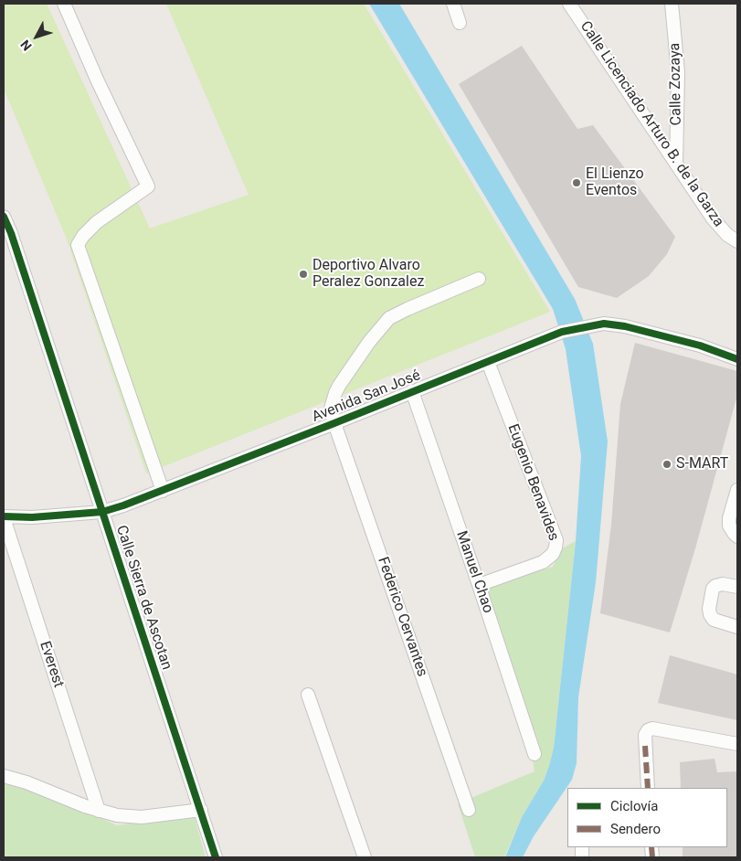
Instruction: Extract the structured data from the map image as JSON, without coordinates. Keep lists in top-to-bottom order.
{
  "streets": {
    "street": [
      "Calle Zozaya",
      "Calle Licenciado Arturo B. de la Garza",
      "Avenida San José",
      "Eugenio Benavides",
      "Manuel Chao",
      "Calle Sierra de Ascotan",
      "Federico Cervantes",
      "Everest"
    ]
  },
  "crossings": [
    ["Calle Zozaya", "Calle Licenciado Arturo B. de la Garza"],
    ["Avenida San José", "Eugenio Benavides"],
    ["Avenida San José", "Manuel Chao"],
    ["Avenida San José", "Calle Sierra de Ascotan"],
    ["Avenida San José", "Federico Cervantes"],
    ["Avenida San José", "Everest"],
    ["Eugenio Benavides", "Manuel Chao"]
  ],
  "places": ["El Lienzo Eventos", "Deportivo Alvaro Peralez Gonzalez", "S-MART"],
  "legend": ["Ciclovía", "Sendero"],
  "north": "bottom left"
}
